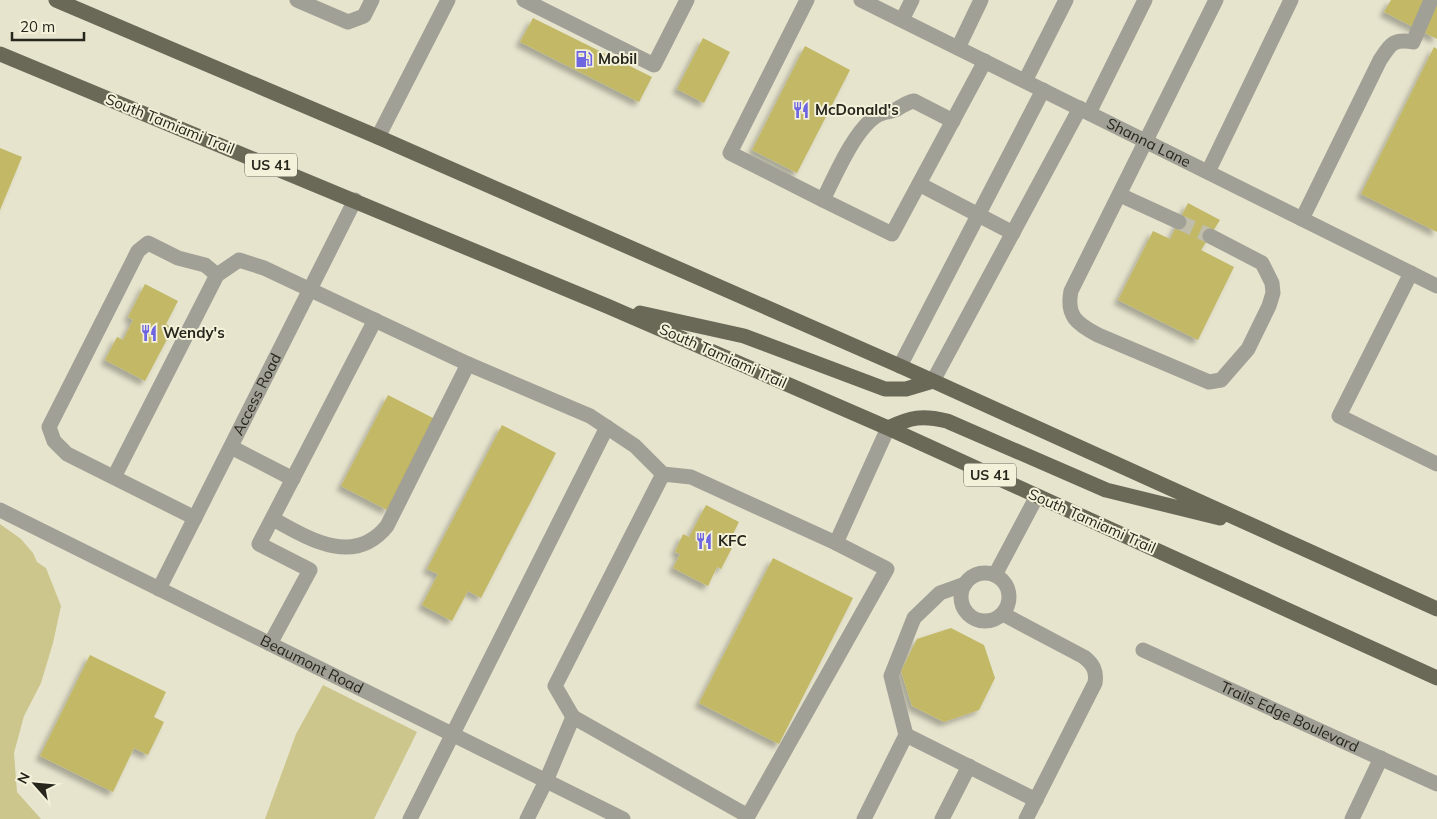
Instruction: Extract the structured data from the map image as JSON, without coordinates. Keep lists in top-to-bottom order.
{
  "streets": {
    "main road": ["South Tamiami Trail", "US 41"],
    "street": [
      "Shanna Lane",
      "Access Road",
      "Beaumont Road",
      "Trails Edge Boulevard"
    ]
  },
  "crossings": [
    ["South Tamiami Trail", "Access Road"],
    ["Access Road", "Beaumont Road"]
  ],
  "places": {
    "fuel station": ["Mobil"],
    "restaurant": ["McDonald's", "Wendy's", "KFC"]
  },
  "scale_bar": "20 m",
  "north": "top left"
}
